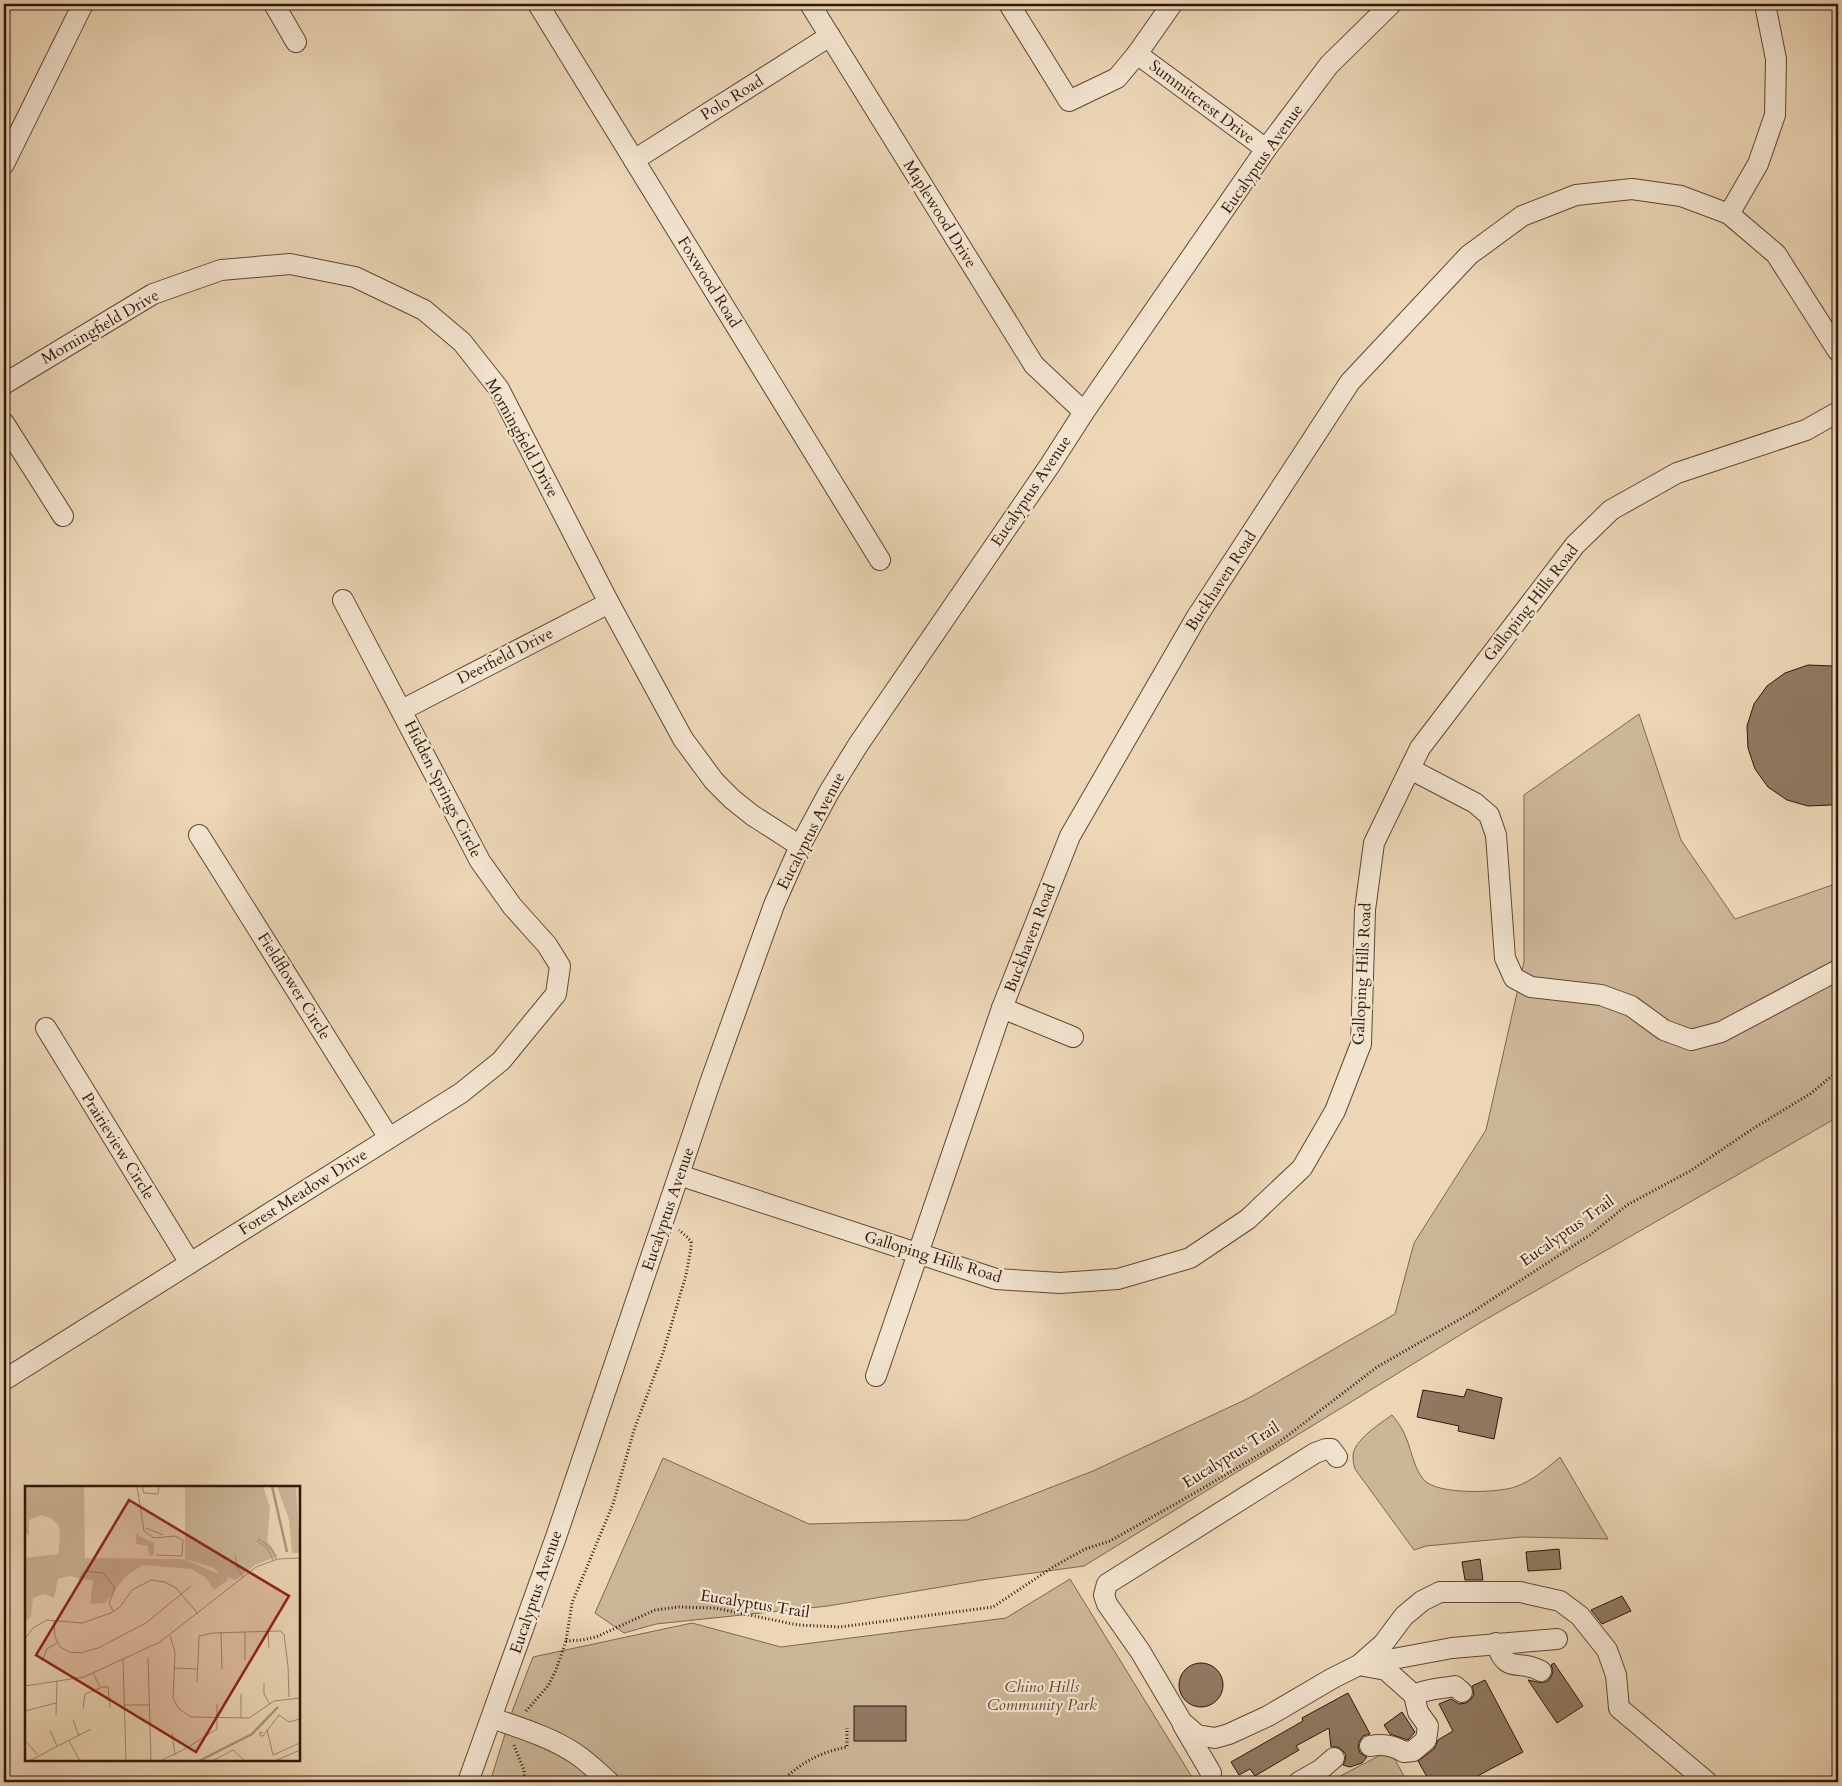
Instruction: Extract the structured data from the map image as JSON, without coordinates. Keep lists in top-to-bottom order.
{
  "streets": {
    "street": [
      "Polo Road",
      "Summitcrest Drive",
      "Eucalyptus Avenue",
      "Maplewood Drive",
      "Foxwood Road",
      "Morningfield Drive",
      "Buckhaven Road",
      "Galloping Hills Road",
      "Deerfield Drive",
      "Hidden Springs Circle",
      "Fieldflower Circle",
      "Prairieview Circle",
      "Forest Meadow Drive"
    ],
    "path": ["Eucalyptus Trail"]
  },
  "crossings": [
    ["Polo Road", "Maplewood Drive"],
    ["Polo Road", "Foxwood Road"],
    ["Summitcrest Drive", "Eucalyptus Avenue"],
    ["Eucalyptus Avenue", "Maplewood Drive"],
    ["Eucalyptus Avenue", "Morningfield Drive"],
    ["Eucalyptus Avenue", "Galloping Hills Road"],
    ["Morningfield Drive", "Deerfield Drive"],
    ["Buckhaven Road", "Galloping Hills Road"],
    ["Deerfield Drive", "Hidden Springs Circle"],
    ["Hidden Springs Circle", "Forest Meadow Drive"],
    ["Fieldflower Circle", "Forest Meadow Drive"],
    ["Prairieview Circle", "Forest Meadow Drive"]
  ],
  "parks": ["Chino Hills Community Park"]
}
